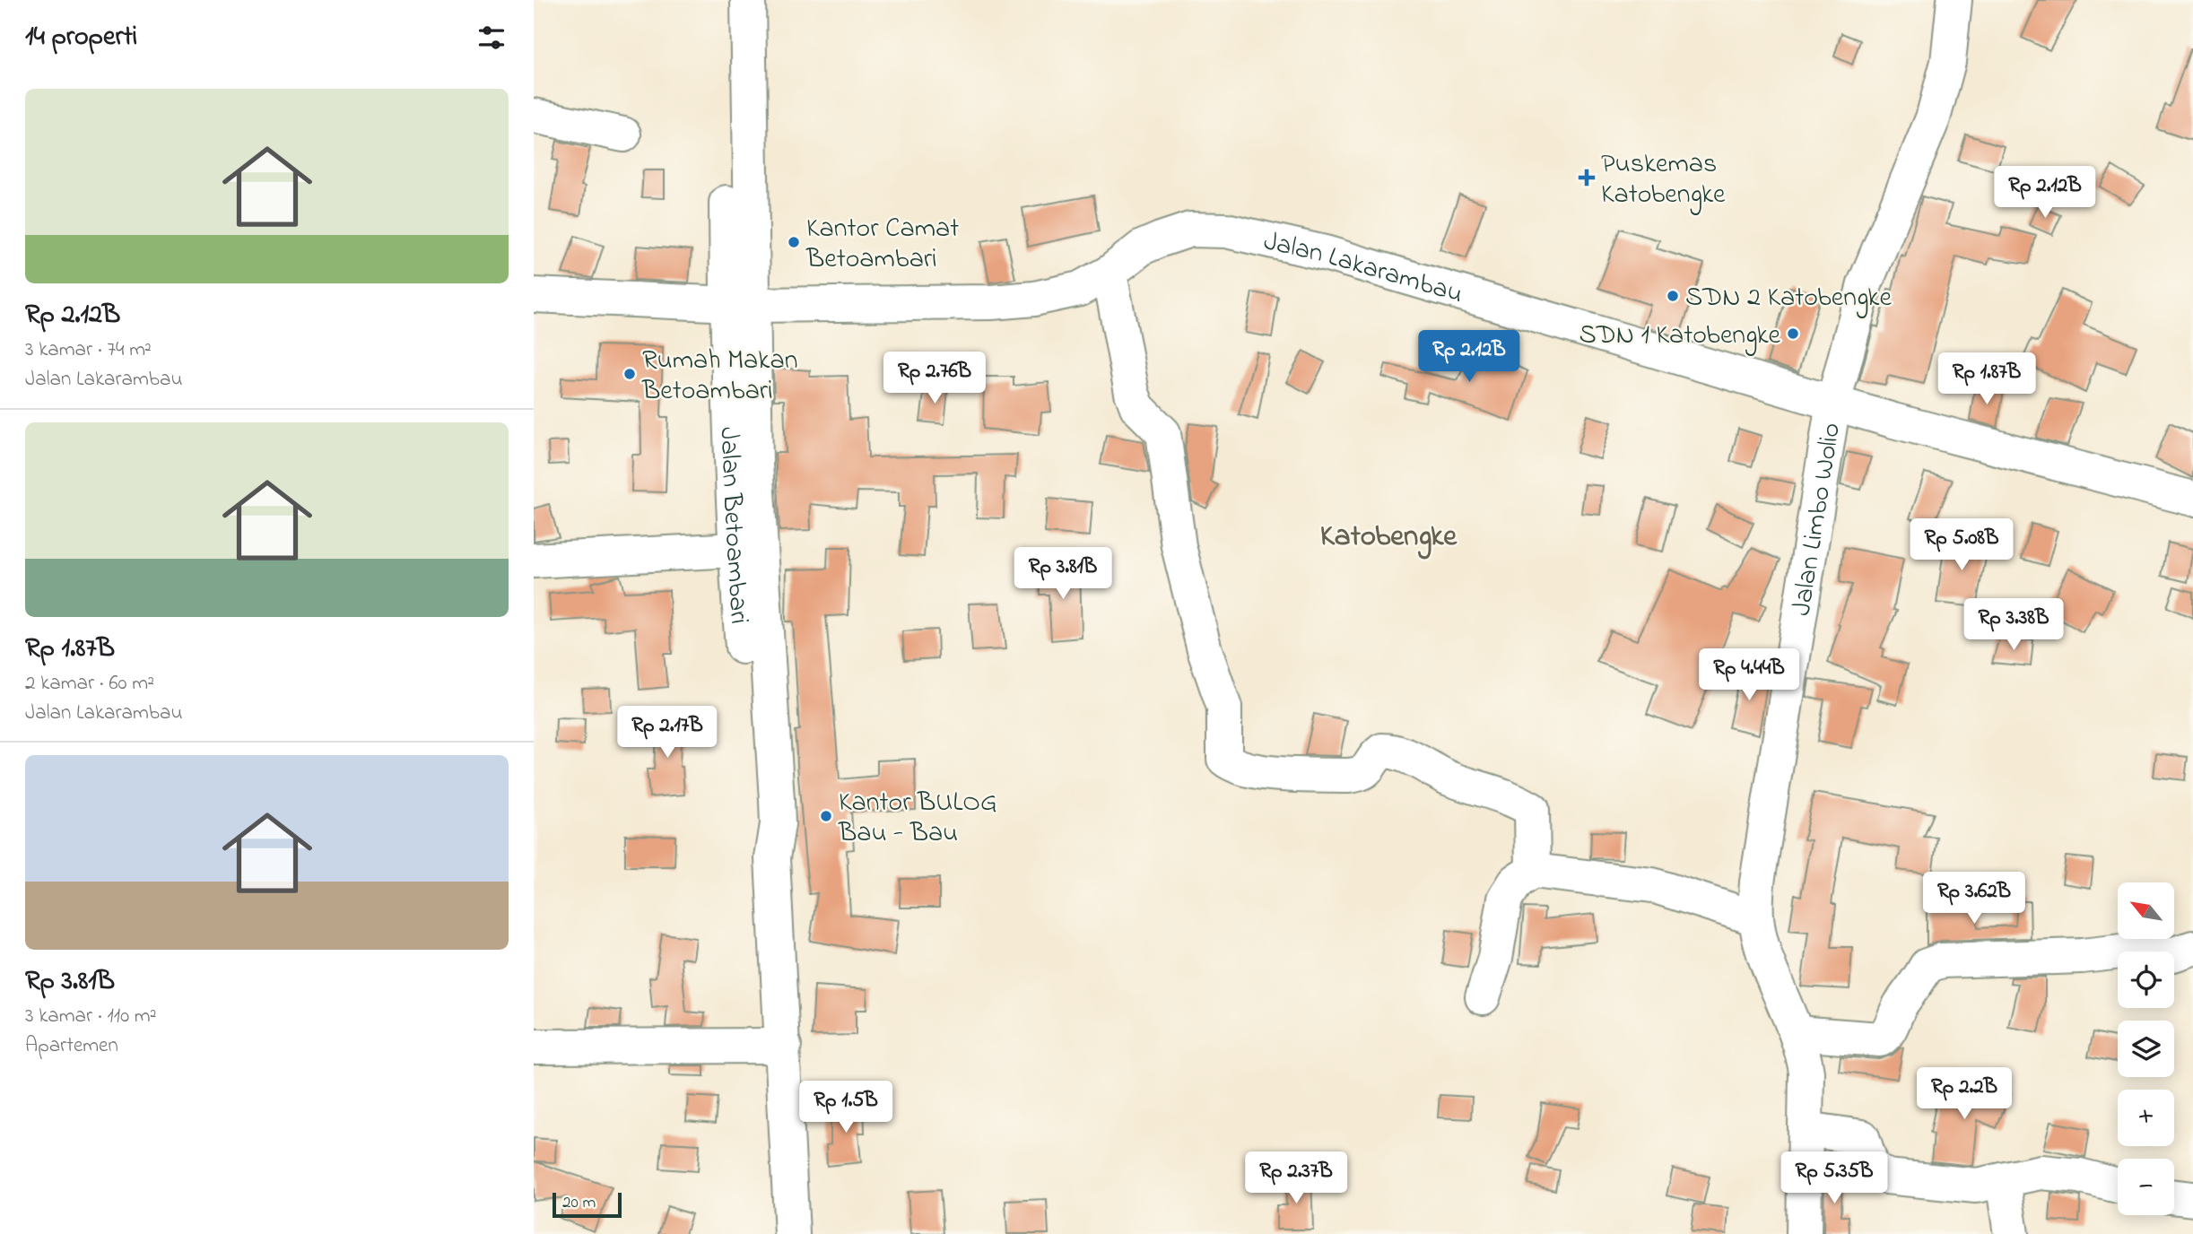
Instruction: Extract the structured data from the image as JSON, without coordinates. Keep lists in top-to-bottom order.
{
  "streets": {
    "street": ["Jalan Lakarambau", "Jalan Limbo Wolio", "Jalan Betoambari"]
  },
  "crossings": [
    ["Jalan Lakarambau", "Jalan Limbo Wolio"],
    ["Jalan Lakarambau", "Jalan Betoambari"]
  ],
  "districts": ["Katobengke"],
  "places": {
    "health": ["Puskemas Katobengke"],
    "other": [
      "Kantor Camat Betoambari",
      "SDN 2 Katobengke",
      "SDN 1 Katobengke",
      "Rumah Makan Betoambari",
      "Kantor BULOG Bau - Bau"
    ]
  },
  "scale_bar": "20 m",
  "north": "top left",
  "page": {
    "heading": "14 properti",
    "list": [
      {
        "name": "Rp 2.12B",
        "note": "3 kamar · 74 m² · Jalan Lakarambau"
      },
      {
        "name": "Rp 1.87B",
        "note": "2 kamar · 60 m² · Jalan Lakarambau"
      },
      {
        "name": "Rp 3.81B",
        "note": "3 kamar · 110 m² · Apartemen"
      }
    ],
    "price": [
      "Rp 2.12B",
      "Rp 2.12B",
      "Rp 2.76B",
      "Rp 1.87B",
      "Rp 5.08B",
      "Rp 3.81B",
      "Rp 3.38B",
      "Rp 4.44B",
      "Rp 2.17B",
      "Rp 3.62B",
      "Rp 2.2B",
      "Rp 1.5B",
      "Rp 2.37B",
      "Rp 5.35B"
    ],
    "map_buttons": ["+", "−"],
    "scale": "20 m"
  }
}
